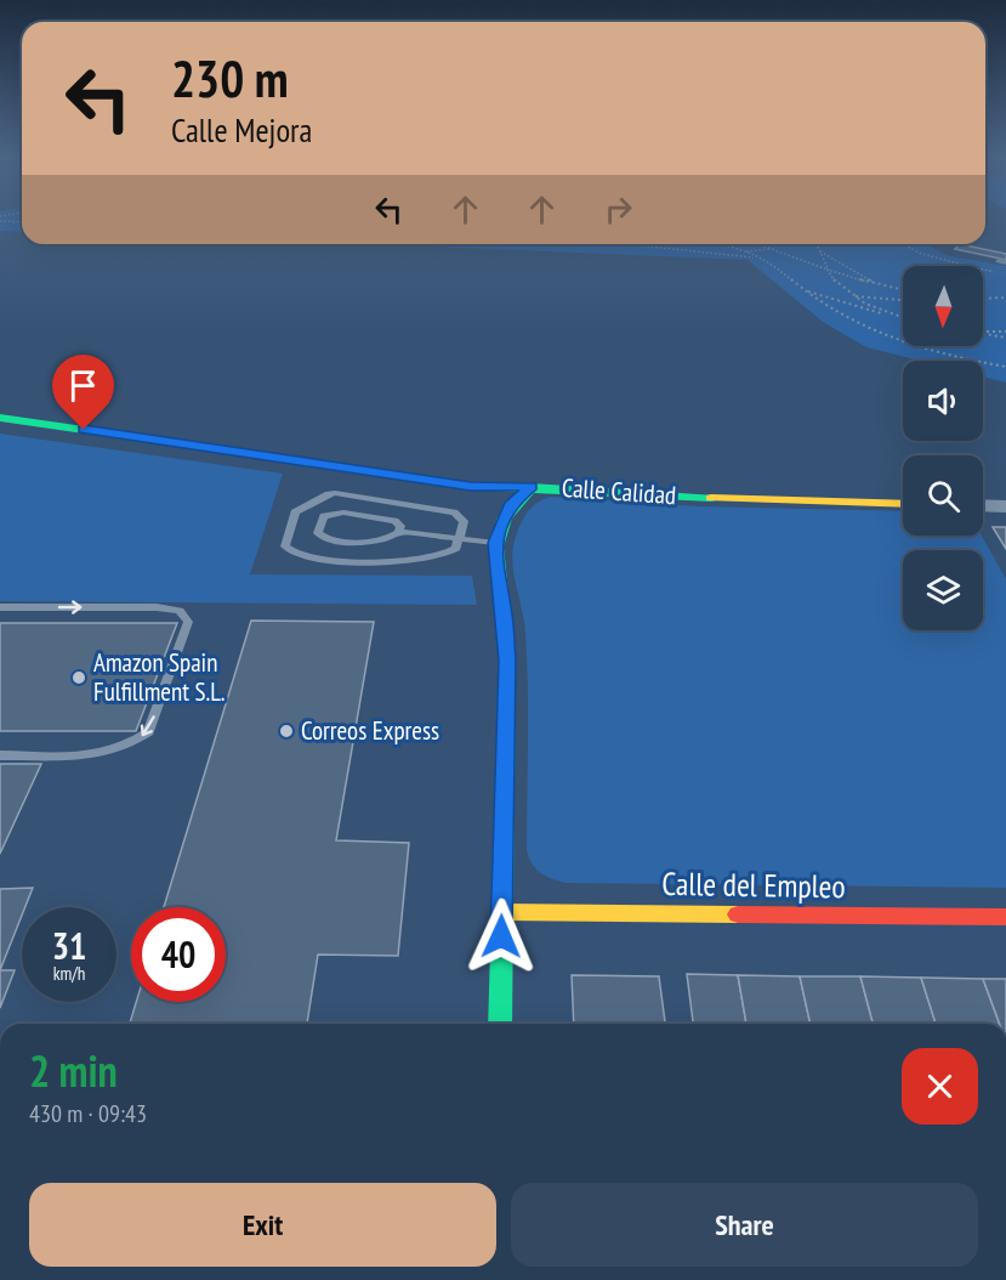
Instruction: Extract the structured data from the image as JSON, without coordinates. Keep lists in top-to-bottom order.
{
  "streets": {
    "street": ["Calle Calidad", "Calle del Empleo"]
  },
  "crossings": [
    ["Calle Calidad", "Calle del Empleo"]
  ],
  "places": ["Amazon Spain Fulfillment S.L.", "Correos Express"],
  "north": "bottom",
  "page": {
    "turn": ["230 m", "Calle Mejora"],
    "speed": "31 km/h",
    "limit": "40",
    "heading": ["2 min", "430 m · 09:43"],
    "buttons": ["Exit", "Share"]
  }
}
